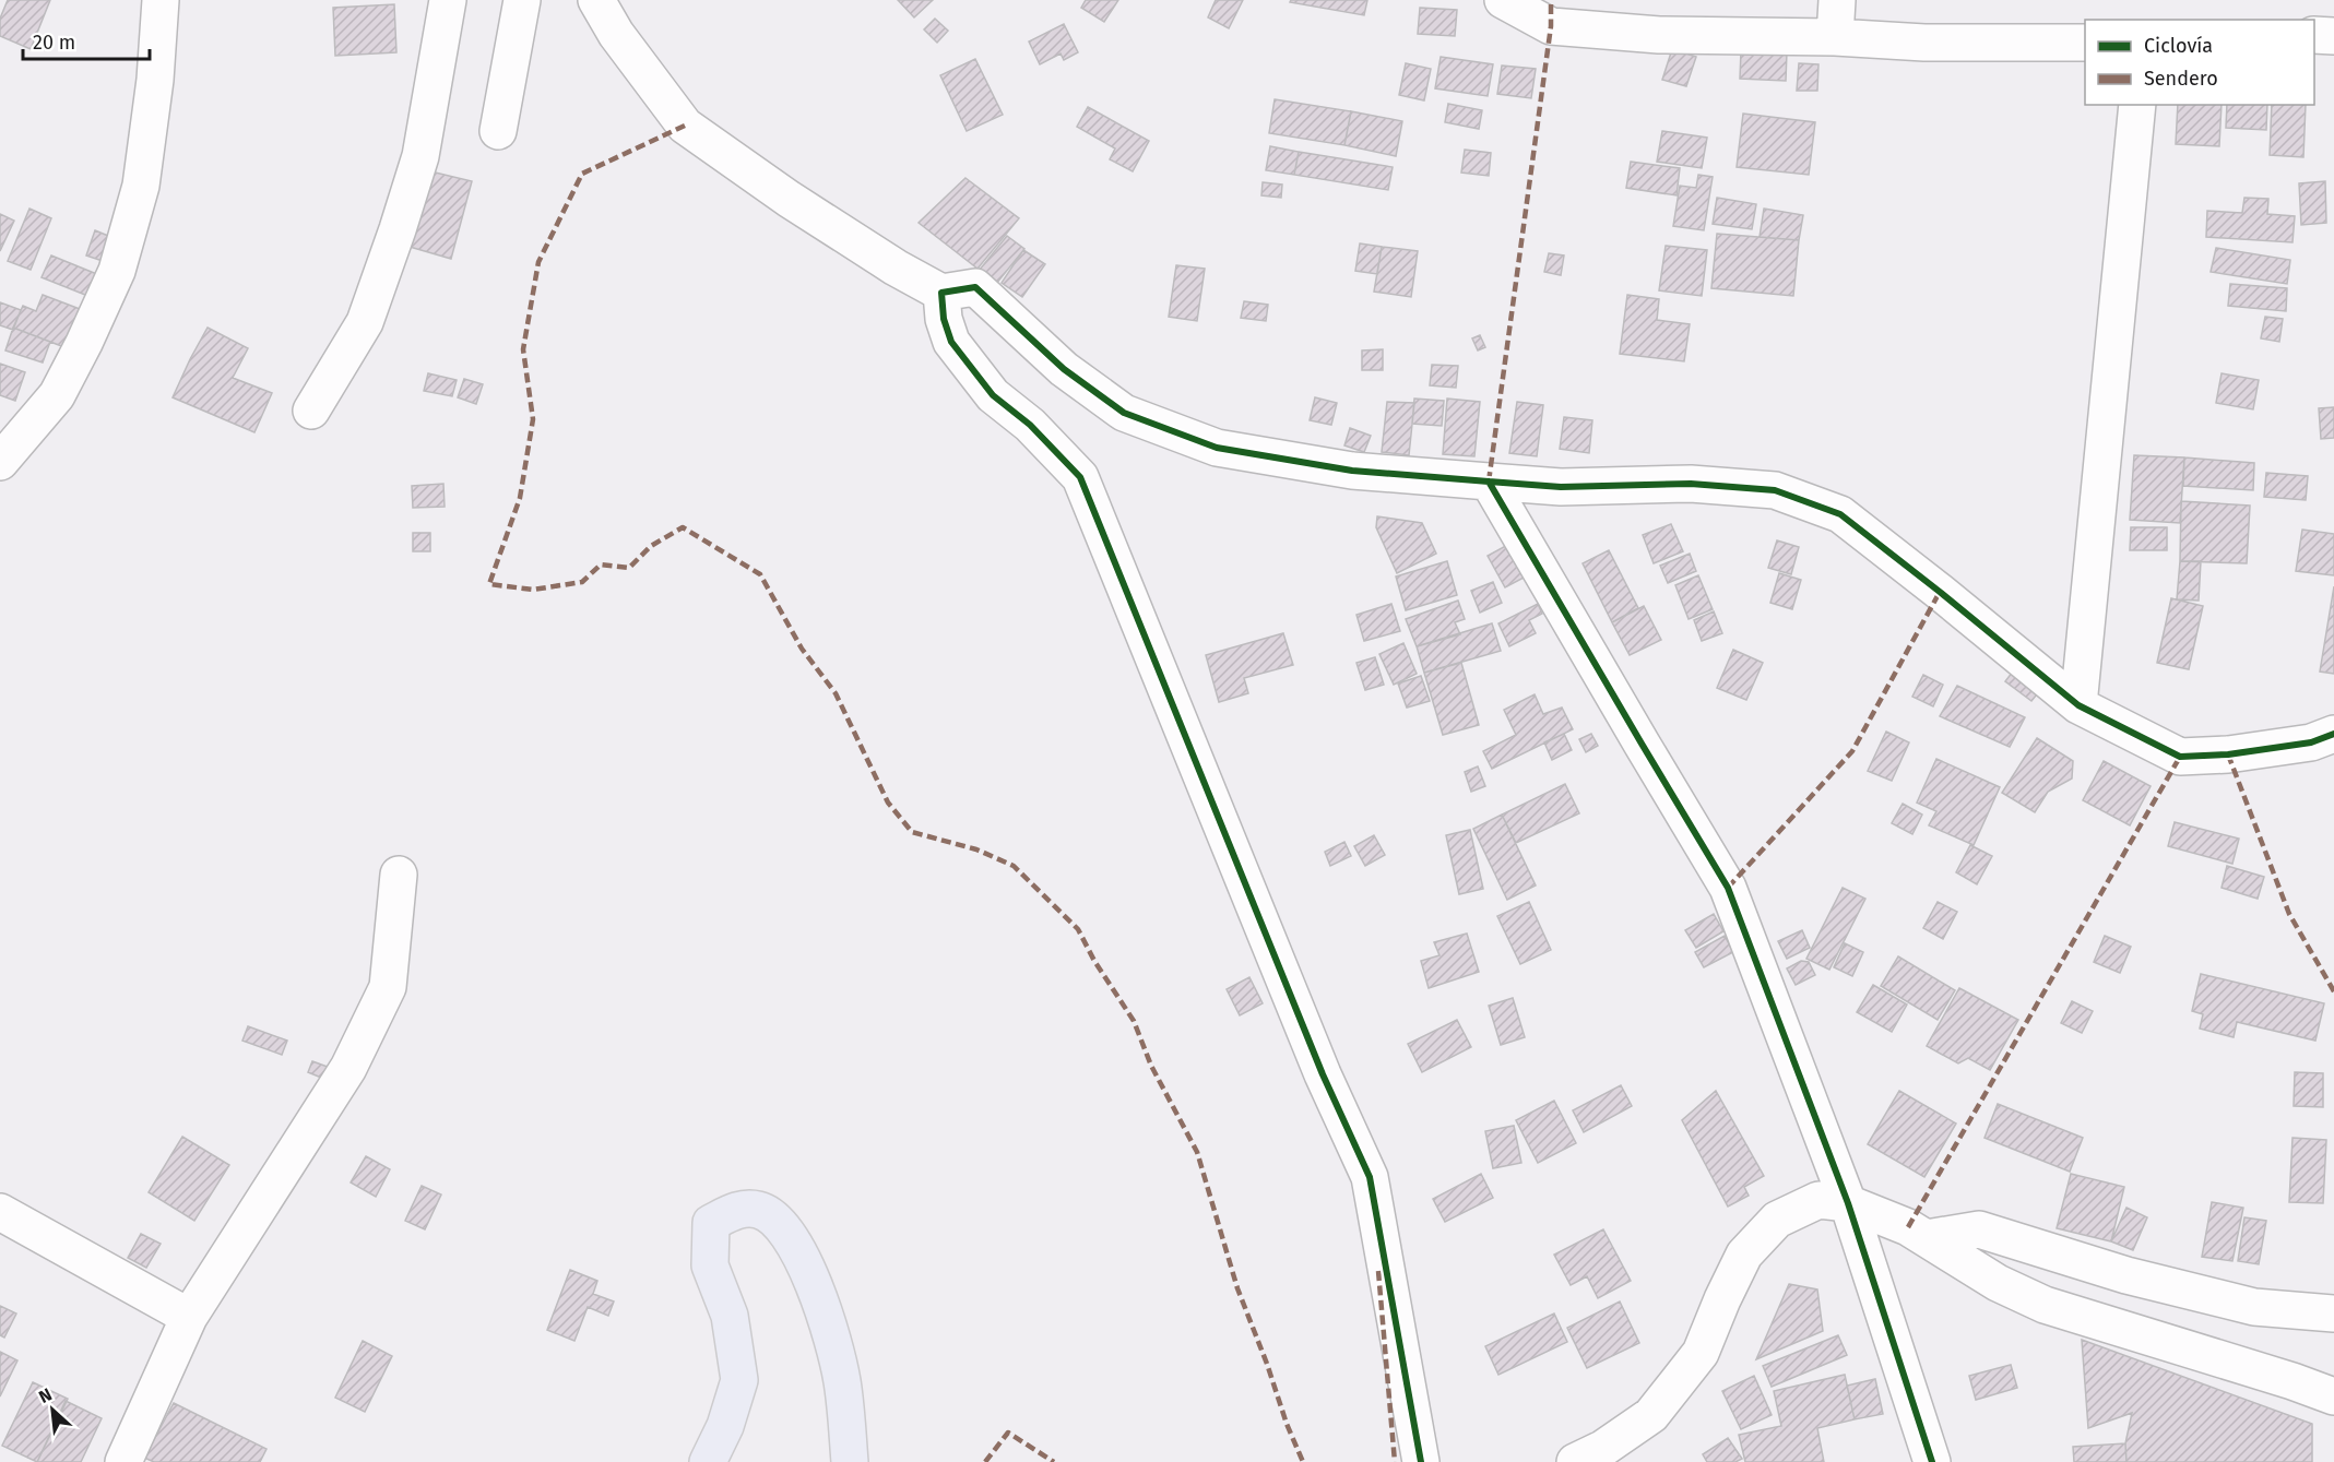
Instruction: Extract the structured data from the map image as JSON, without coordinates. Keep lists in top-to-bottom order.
{
  "legend": ["Ciclovía", "Sendero"],
  "scale_bar": "20 m",
  "north": "top left"
}
